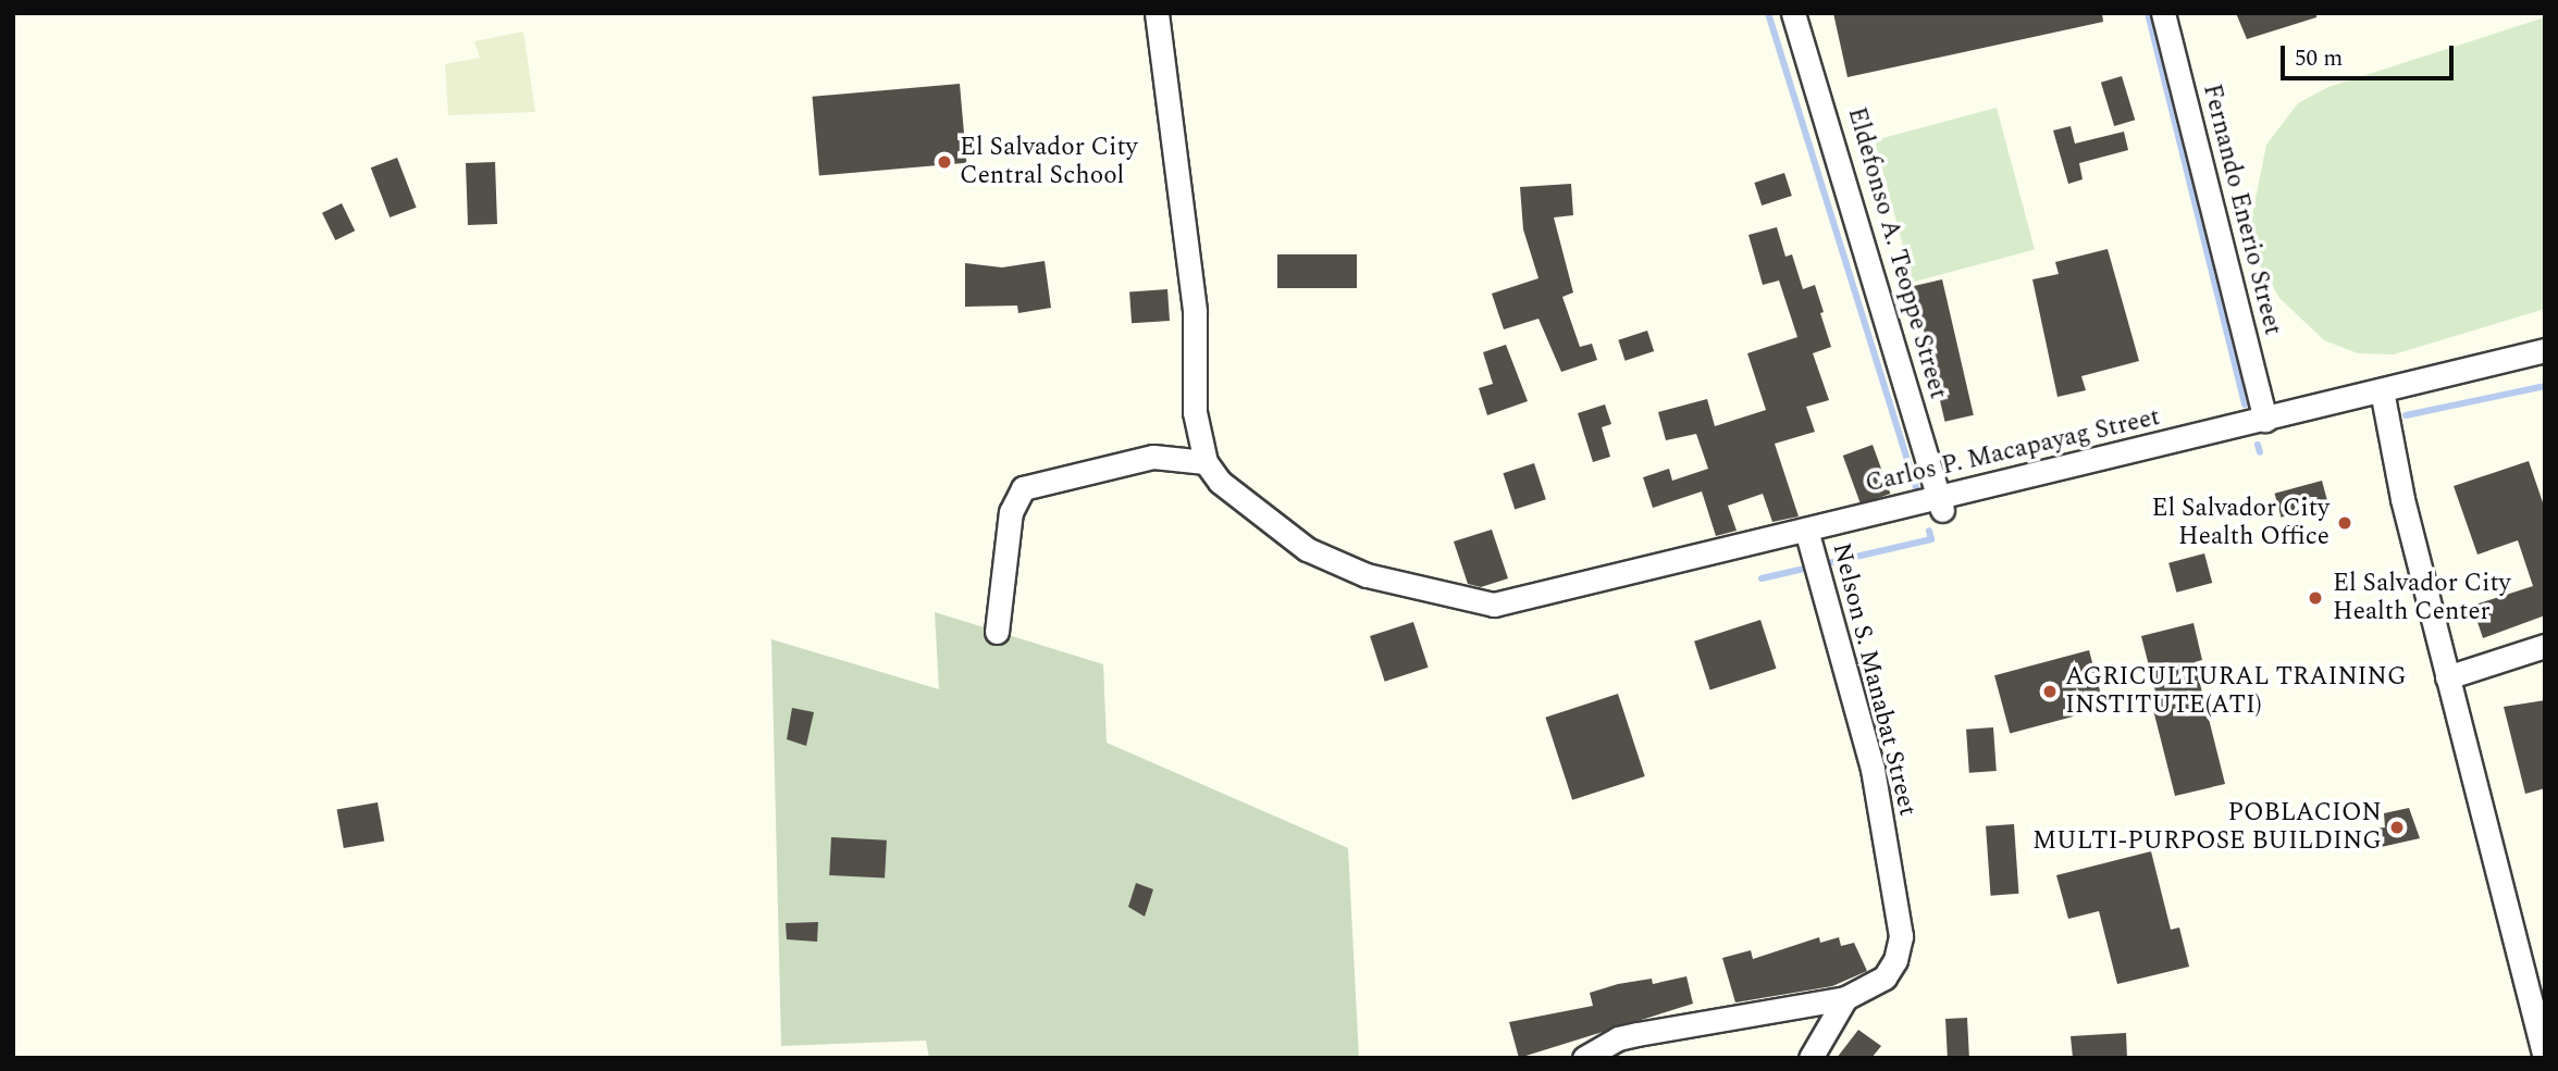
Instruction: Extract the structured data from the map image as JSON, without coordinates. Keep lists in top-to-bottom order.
{
  "streets": {
    "street": [
      "Fernando Enerio Street",
      "Eldefonso A. Teoppe Street",
      "Carlos P. Macapayag Street",
      "Nelson S. Manabat Street"
    ]
  },
  "crossings": [
    ["Fernando Enerio Street", "Carlos P. Macapayag Street"],
    ["Eldefonso A. Teoppe Street", "Carlos P. Macapayag Street"],
    ["Carlos P. Macapayag Street", "Nelson S. Manabat Street"]
  ],
  "places": [
    "El Salvador City Central School",
    "El Salvador City Health Office",
    "El Salvador City Health Center",
    "AGRICULTURAL TRAINING INSTITUTE(ATI)",
    "POBLACION MULTI-PURPOSE BUILDING"
  ],
  "scale_bar": "50 m"
}
